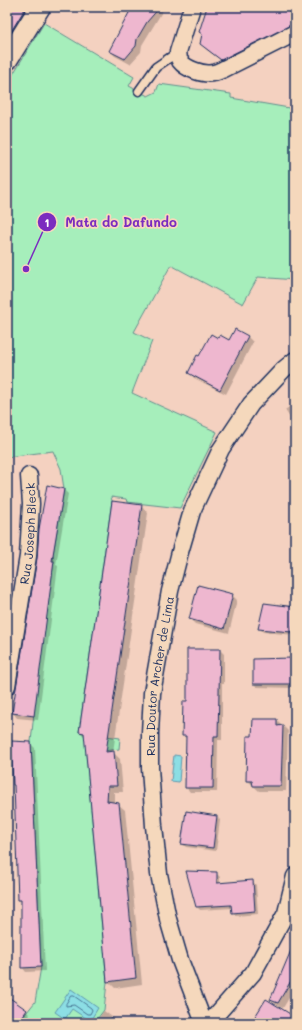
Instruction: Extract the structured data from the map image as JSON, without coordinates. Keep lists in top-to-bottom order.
{
  "streets": {
    "street": ["Rua Joseph Bleck", "Rua Doutor Archer de Lima"]
  },
  "places": ["Mata do Dafundo"]
}
